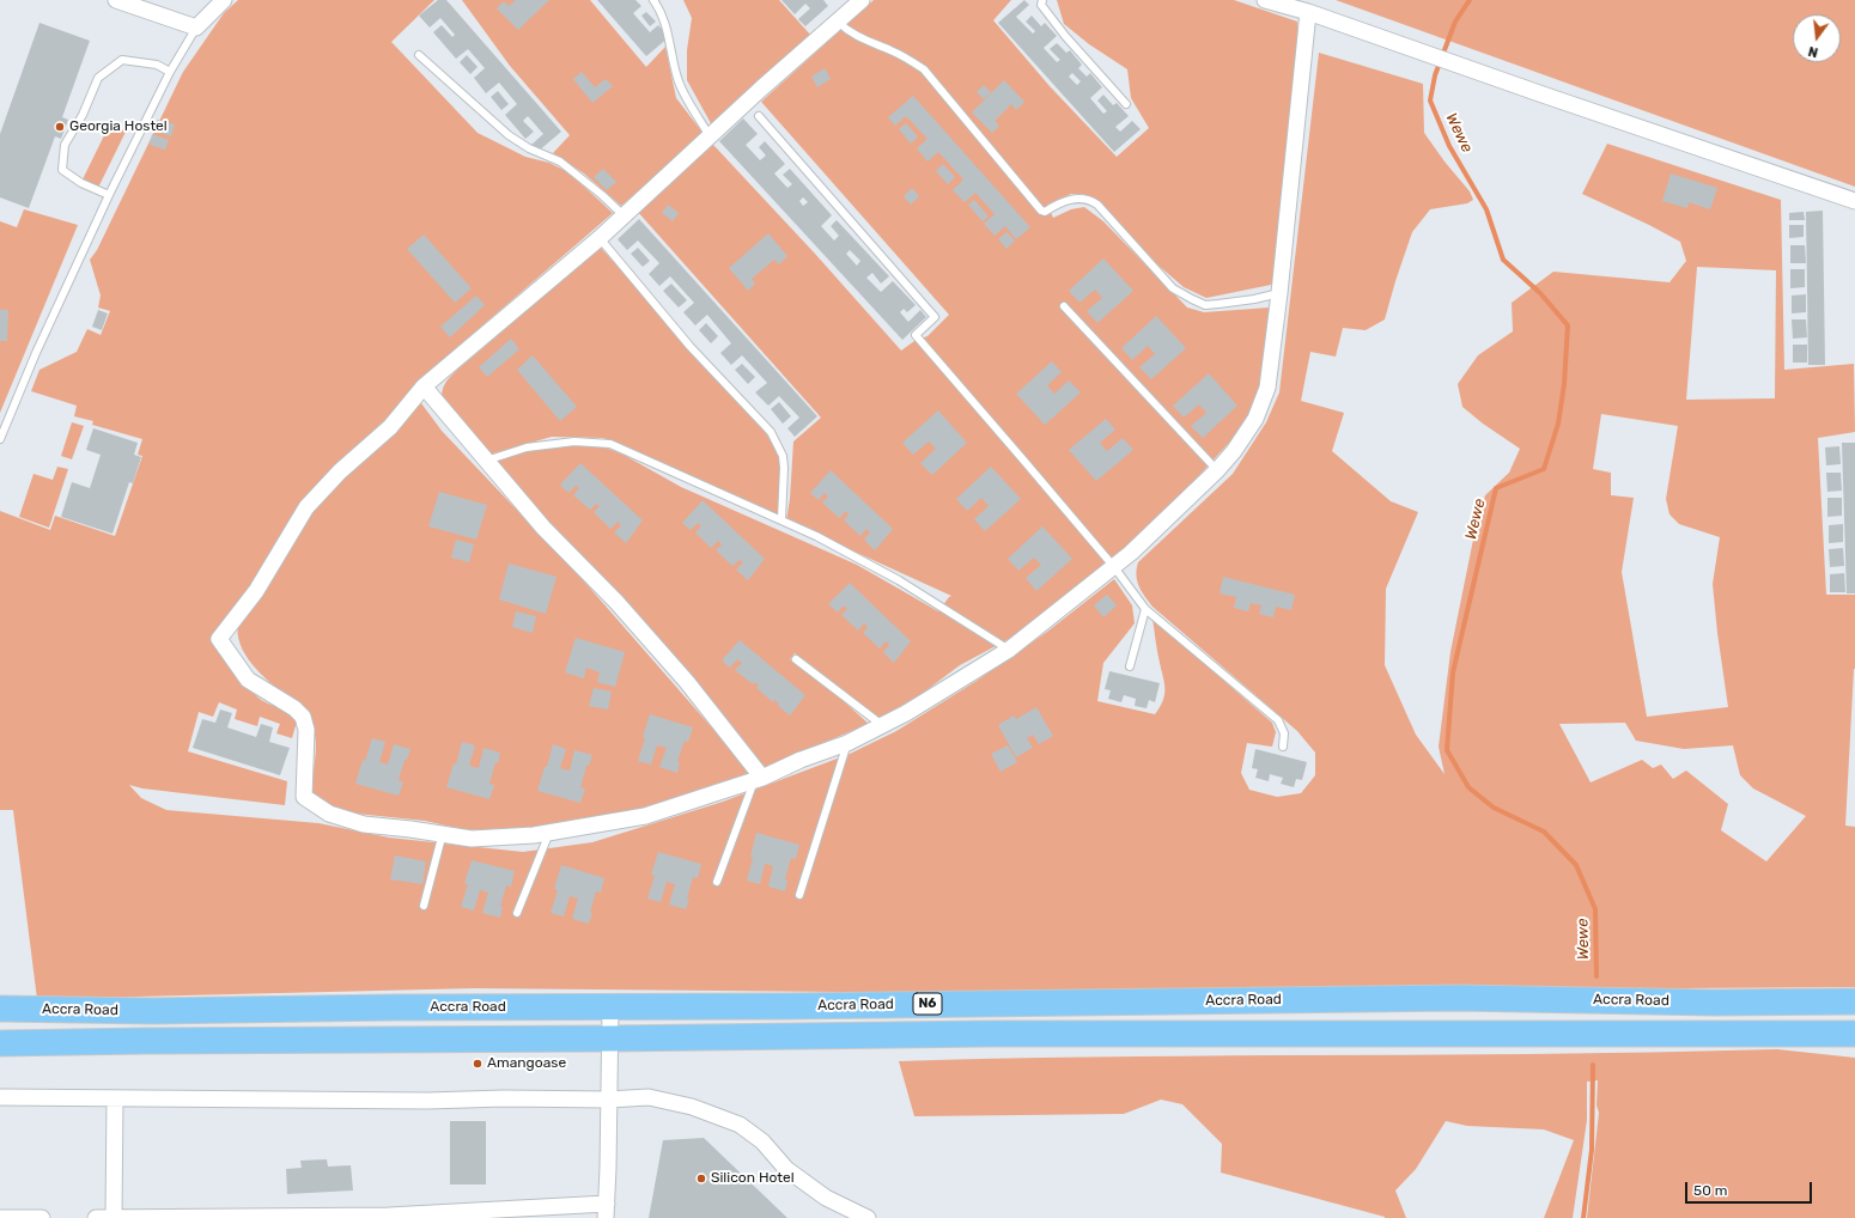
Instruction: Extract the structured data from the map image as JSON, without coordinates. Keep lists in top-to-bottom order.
{
  "streets": {
    "highway": ["Accra Road", "N6"]
  },
  "water": ["Wewe"],
  "places": ["Georgia Hostel", "Amangoase", "Silicon Hotel"],
  "scale_bar": "50 m",
  "north": "bottom"
}
